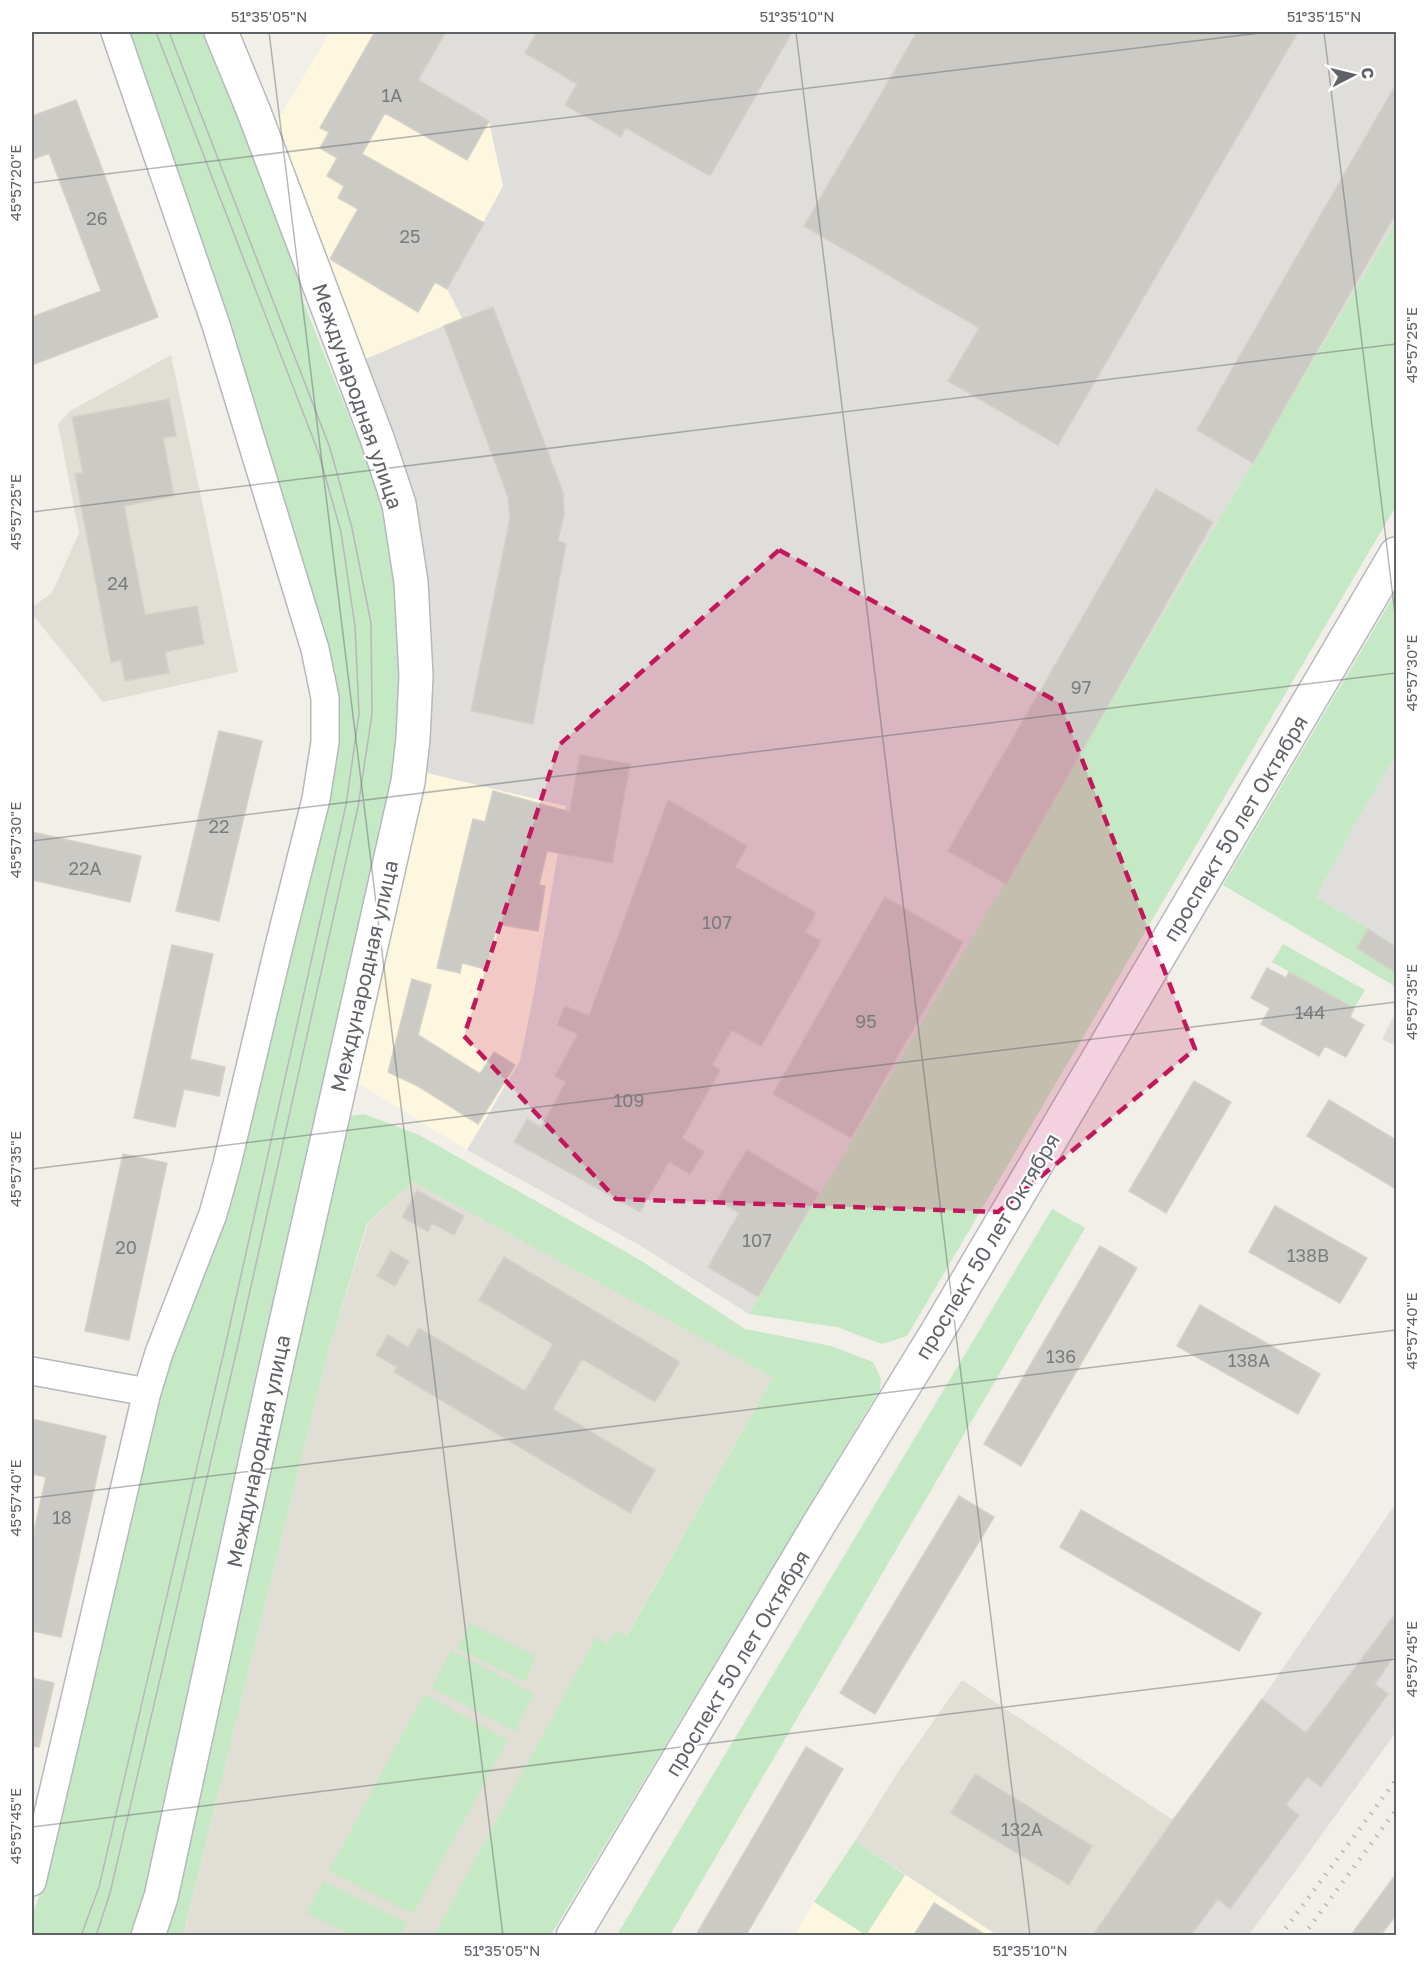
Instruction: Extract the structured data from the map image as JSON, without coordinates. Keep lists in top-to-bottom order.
{
  "streets": {
    "street": ["Международная улица", "проспект 50 лет Октября"]
  },
  "house_numbers": [
    "1А",
    "26",
    "25",
    "24",
    "97",
    "22",
    "22А",
    "107",
    "144",
    "95",
    "109",
    "107",
    "20",
    "138В",
    "136",
    "138А",
    "18",
    "132А"
  ],
  "north": "right",
  "coordinates": [
    "51°35'05\"N",
    "51°35'10\"N",
    "51°35'15\"N",
    "45°57'20\"E",
    "45°57'25\"E",
    "45°57'30\"E",
    "45°57'35\"E",
    "45°57'40\"E",
    "45°57'45\"E"
  ]
}
